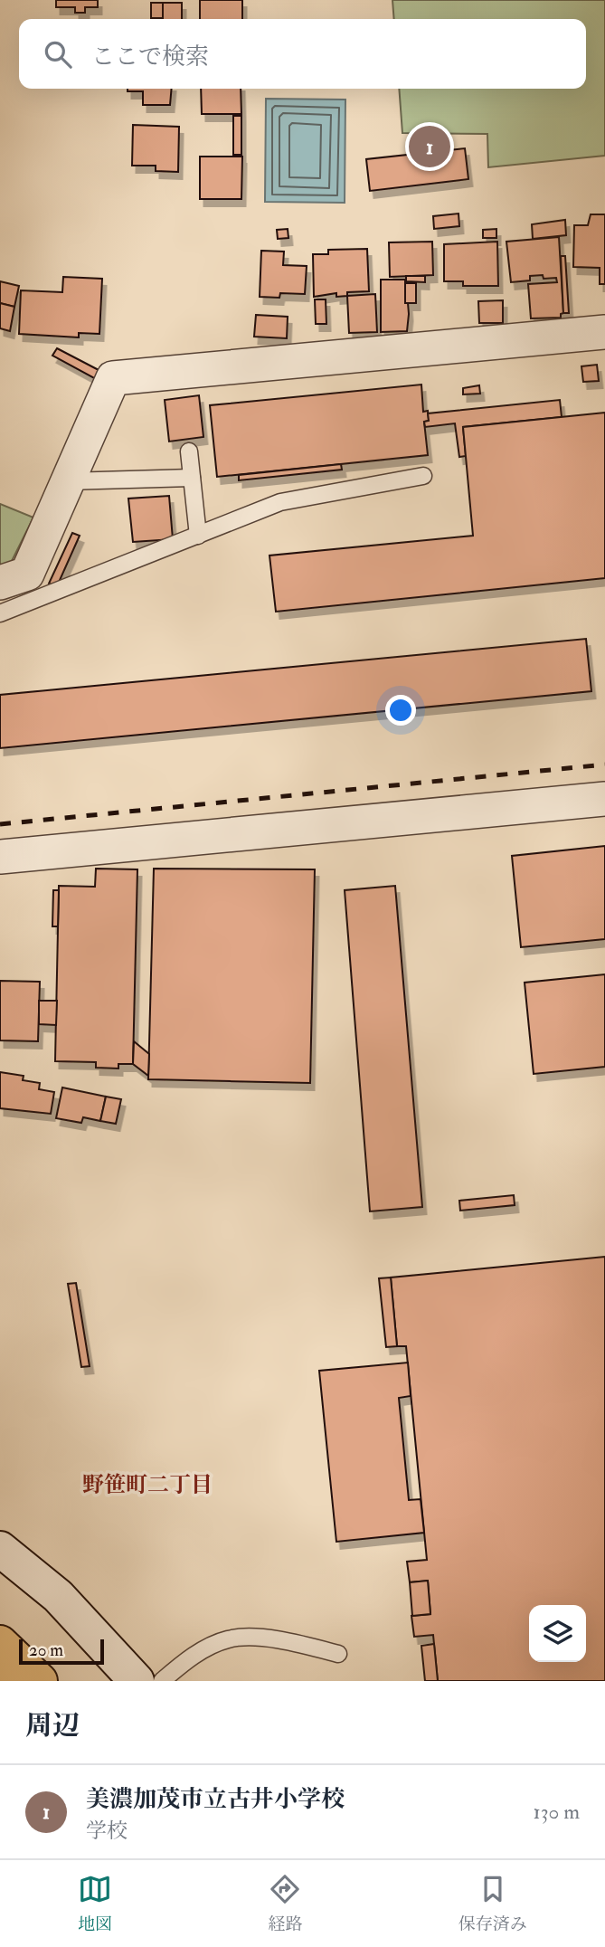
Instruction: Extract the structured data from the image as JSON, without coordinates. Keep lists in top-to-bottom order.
{
  "districts": ["野笹町二丁目"],
  "scale_bar": "20 m",
  "page": {
    "search": "ここで検索",
    "pins": "1",
    "scale": "20 m",
    "heading": "周辺",
    "list": [
      {
        "mark": "1",
        "name": "美濃加茂市立古井小学校",
        "note": "学校",
        "value": "130 m"
      }
    ],
    "nav": ["地図", "経路", "保存済み"]
  }
}
